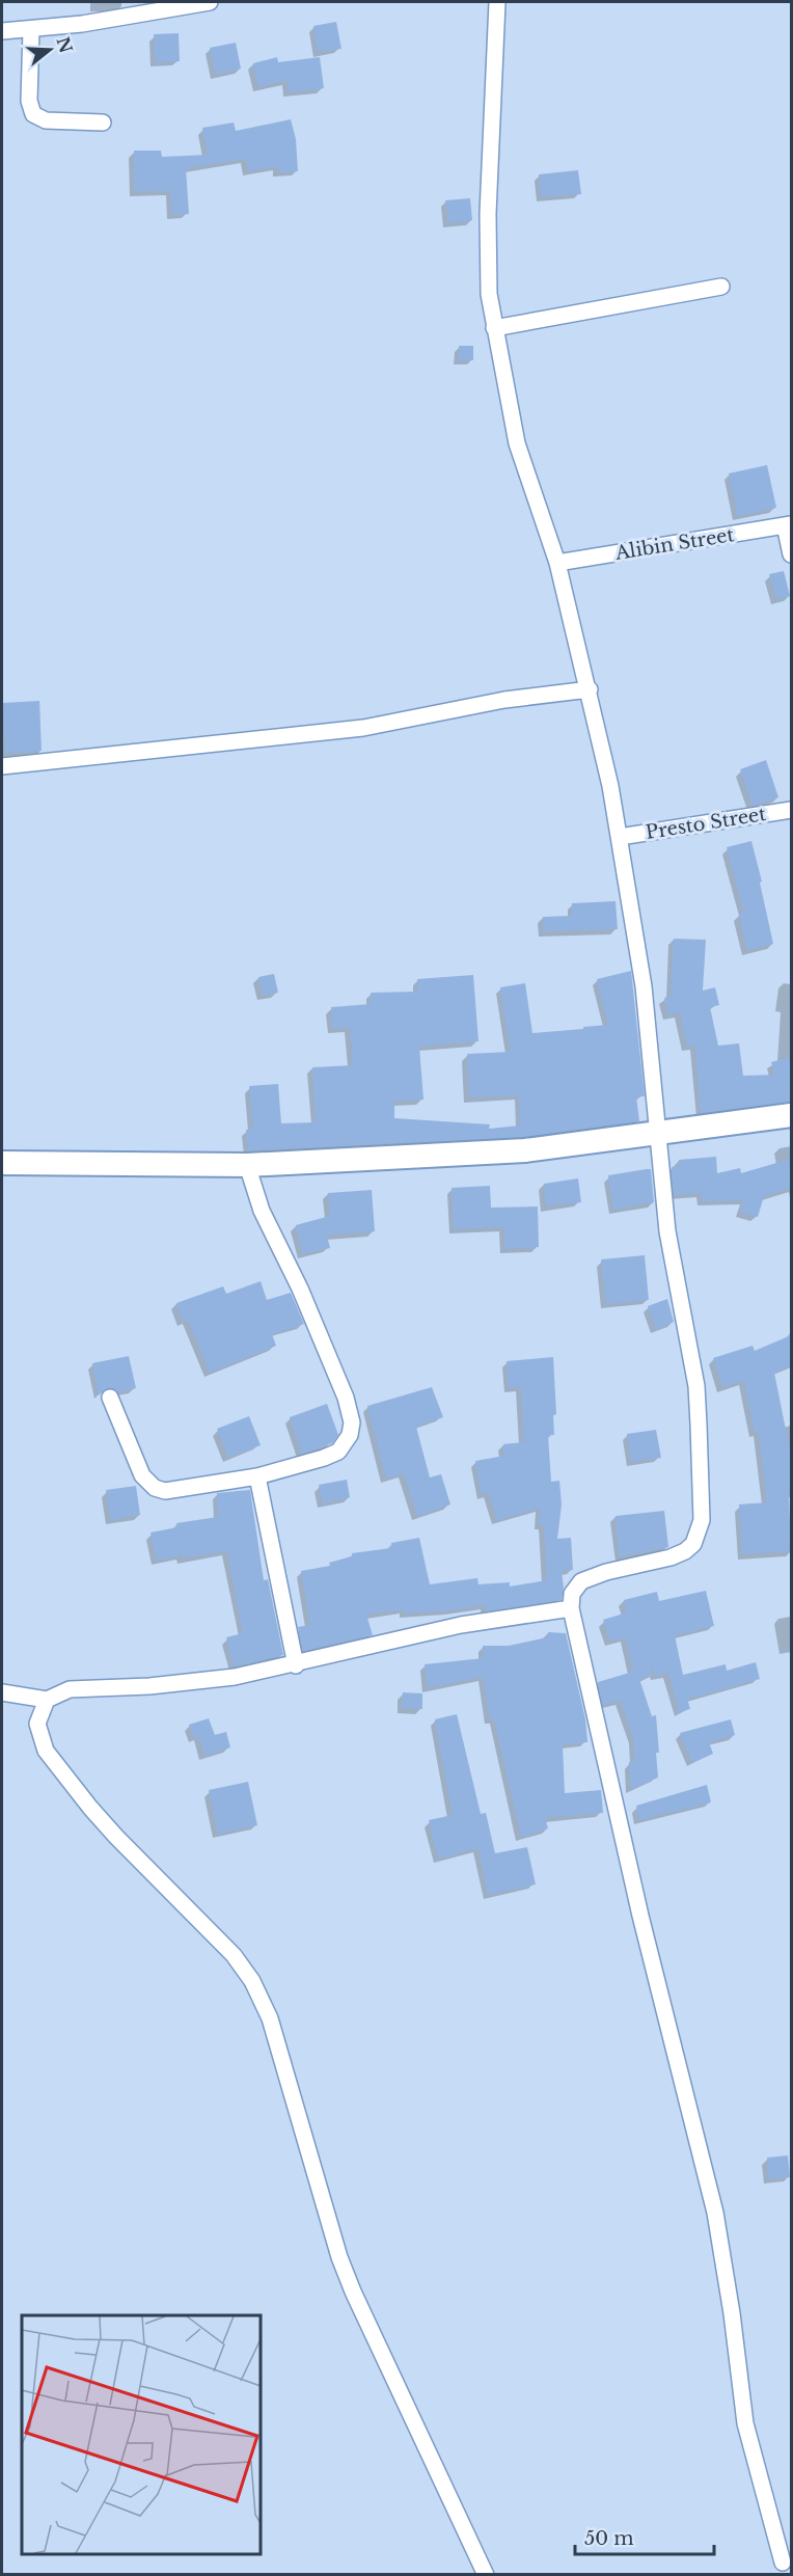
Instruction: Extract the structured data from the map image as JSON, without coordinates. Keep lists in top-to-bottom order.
{
  "streets": {
    "street": ["Alibin Street", "Presto Street"]
  },
  "scale_bar": "50 m",
  "north": "right"
}
